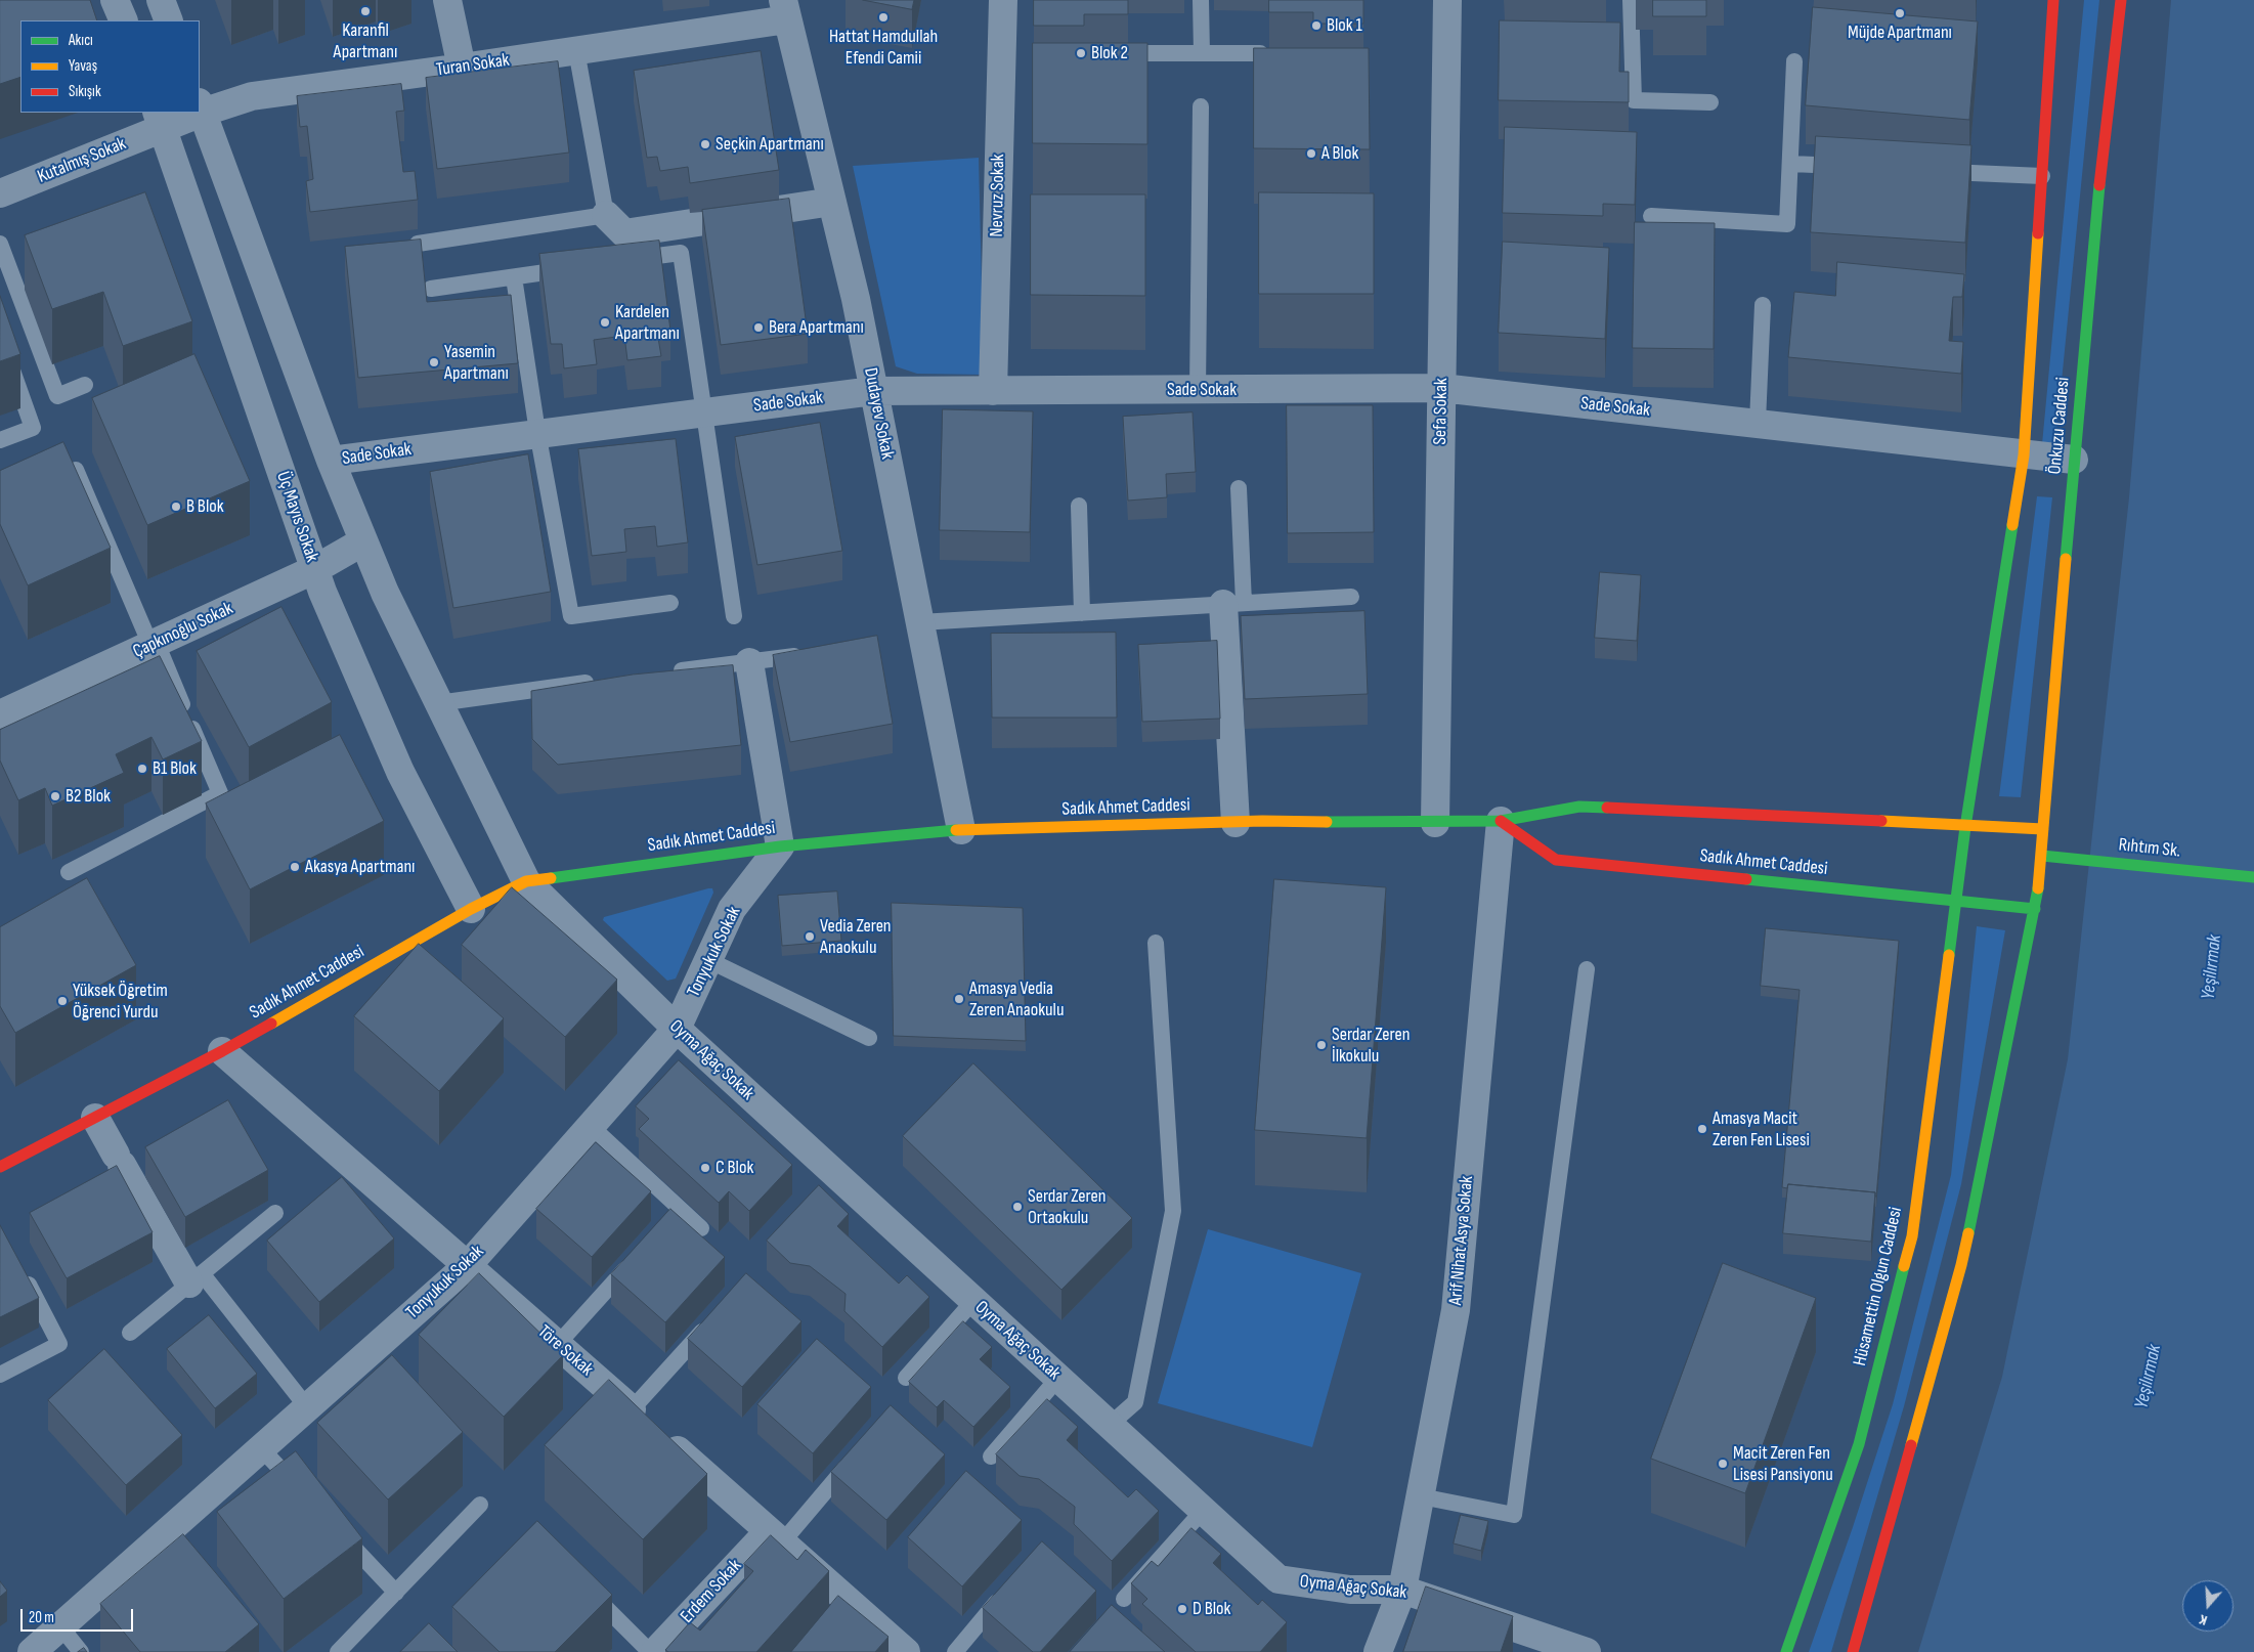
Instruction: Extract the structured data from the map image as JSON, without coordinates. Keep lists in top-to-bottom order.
{
  "streets": {
    "street": [
      "Turan Sokak",
      "Kutalmış Sokak",
      "Nevruz Sokak",
      "Sade Sokak",
      "Sefa Sokak",
      "Dudayev Sokak",
      "Önkuzu Caddesi",
      "Üç Mayıs Sokak",
      "Çapkınoğlu Sokak",
      "Sadık Ahmet Caddesi",
      "Rıhtım Sk.",
      "Tonyukuk Sokak",
      "Oyma Ağaç Sokak",
      "Arif Nihat Asya Sokak",
      "Hüsamettin Olgun Caddesi",
      "Töre Sokak",
      "Erdem Sokak"
    ]
  },
  "crossings": [
    ["Turan Sokak", "Kutalmış Sokak"],
    ["Turan Sokak", "Dudayev Sokak"],
    ["Turan Sokak", "Üç Mayıs Sokak"],
    ["Kutalmış Sokak", "Üç Mayıs Sokak"],
    ["Nevruz Sokak", "Sade Sokak"],
    ["Sade Sokak", "Sefa Sokak"],
    ["Sade Sokak", "Dudayev Sokak"],
    ["Sade Sokak", "Önkuzu Caddesi"],
    ["Sefa Sokak", "Sadık Ahmet Caddesi"],
    ["Dudayev Sokak", "Sadık Ahmet Caddesi"],
    ["Önkuzu Caddesi", "Sadık Ahmet Caddesi"],
    ["Önkuzu Caddesi", "Rıhtım Sk."],
    ["Önkuzu Caddesi", "Hüsamettin Olgun Caddesi"],
    ["Üç Mayıs Sokak", "Çapkınoğlu Sokak"],
    ["Üç Mayıs Sokak", "Sadık Ahmet Caddesi"],
    ["Sadık Ahmet Caddesi", "Tonyukuk Sokak"],
    ["Sadık Ahmet Caddesi", "Oyma Ağaç Sokak"],
    ["Sadık Ahmet Caddesi", "Arif Nihat Asya Sokak"],
    ["Sadık Ahmet Caddesi", "Hüsamettin Olgun Caddesi"],
    ["Sadık Ahmet Caddesi", "Töre Sokak"],
    ["Tonyukuk Sokak", "Oyma Ağaç Sokak"],
    ["Tonyukuk Sokak", "Töre Sokak"],
    ["Oyma Ağaç Sokak", "Arif Nihat Asya Sokak"],
    ["Töre Sokak", "Erdem Sokak"]
  ],
  "water": ["Yeşilırmak"],
  "places": [
    "Karanfil Apartmanı",
    "Müjde Apartmanı",
    "Hattat Hamdullah Efendi Camii",
    "Blok 1",
    "Blok 2",
    "Seçkin Apartmanı",
    "A Blok",
    "Kardelen Apartmanı",
    "Bera Apartmanı",
    "Yasemin Apartmanı",
    "B Blok",
    "B1 Blok",
    "B2 Blok",
    "Akasya Apartmanı",
    "Vedia Zeren Anaokulu",
    "Amasya Vedia Zeren Anaokulu",
    "Yüksek Öğretim Öğrenci Yurdu",
    "Serdar Zeren İlkokulu",
    "Amasya Macit Zeren Fen Lisesi",
    "C Blok",
    "Serdar Zeren Ortaokulu",
    "Macit Zeren Fen Lisesi Pansiyonu",
    "D Blok"
  ],
  "legend": ["Akıcı", "Yavaş", "Sıkışık"],
  "scale_bar": "20 m",
  "north": "bottom"
}
